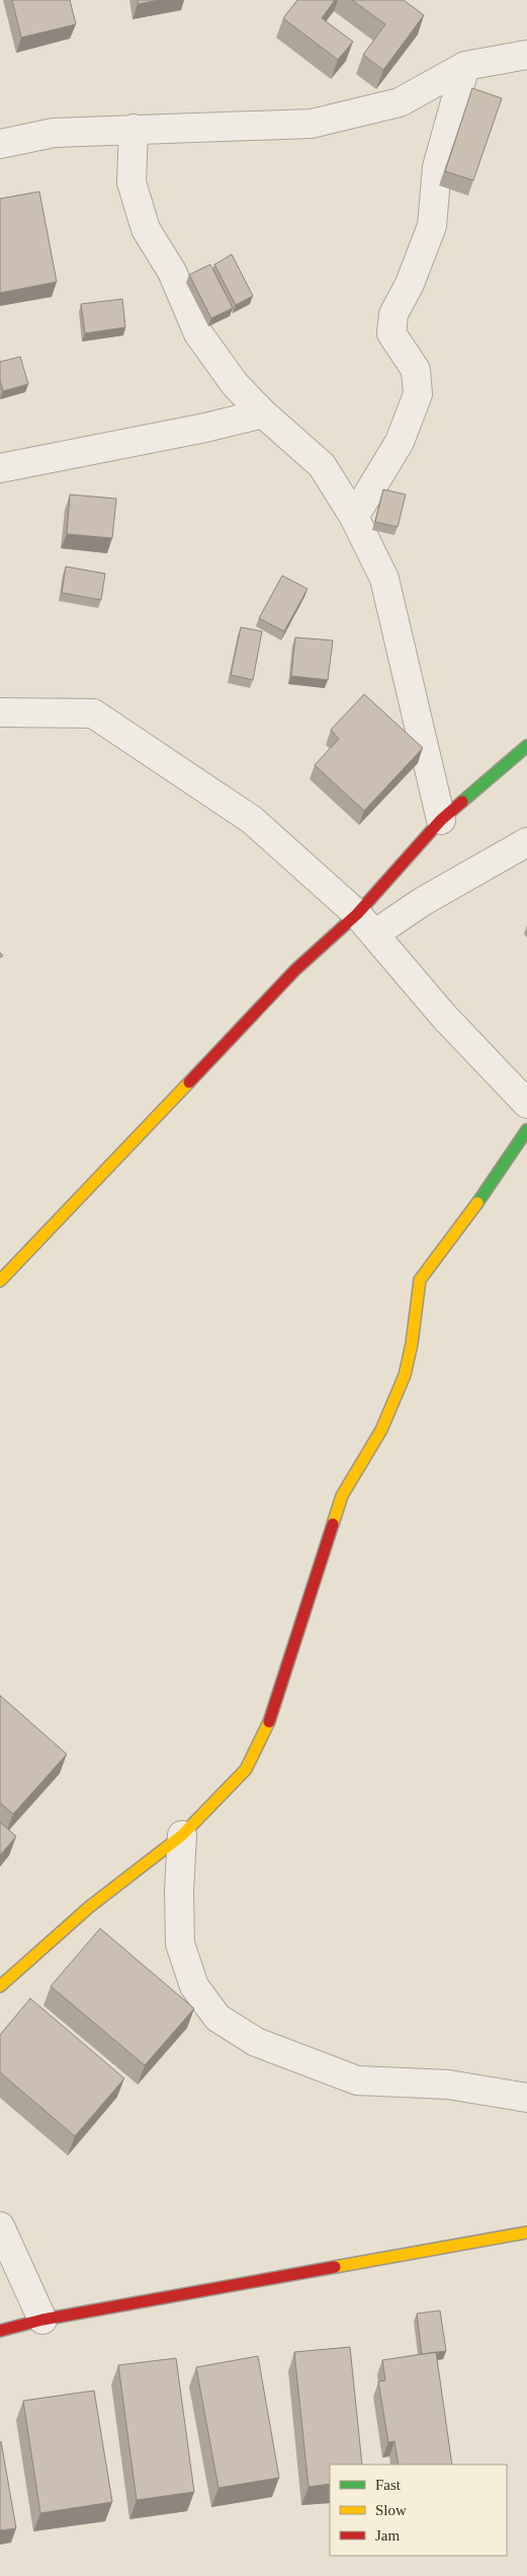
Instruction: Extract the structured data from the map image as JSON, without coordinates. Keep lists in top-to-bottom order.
{
  "legend": ["Fast", "Slow", "Jam"]
}
